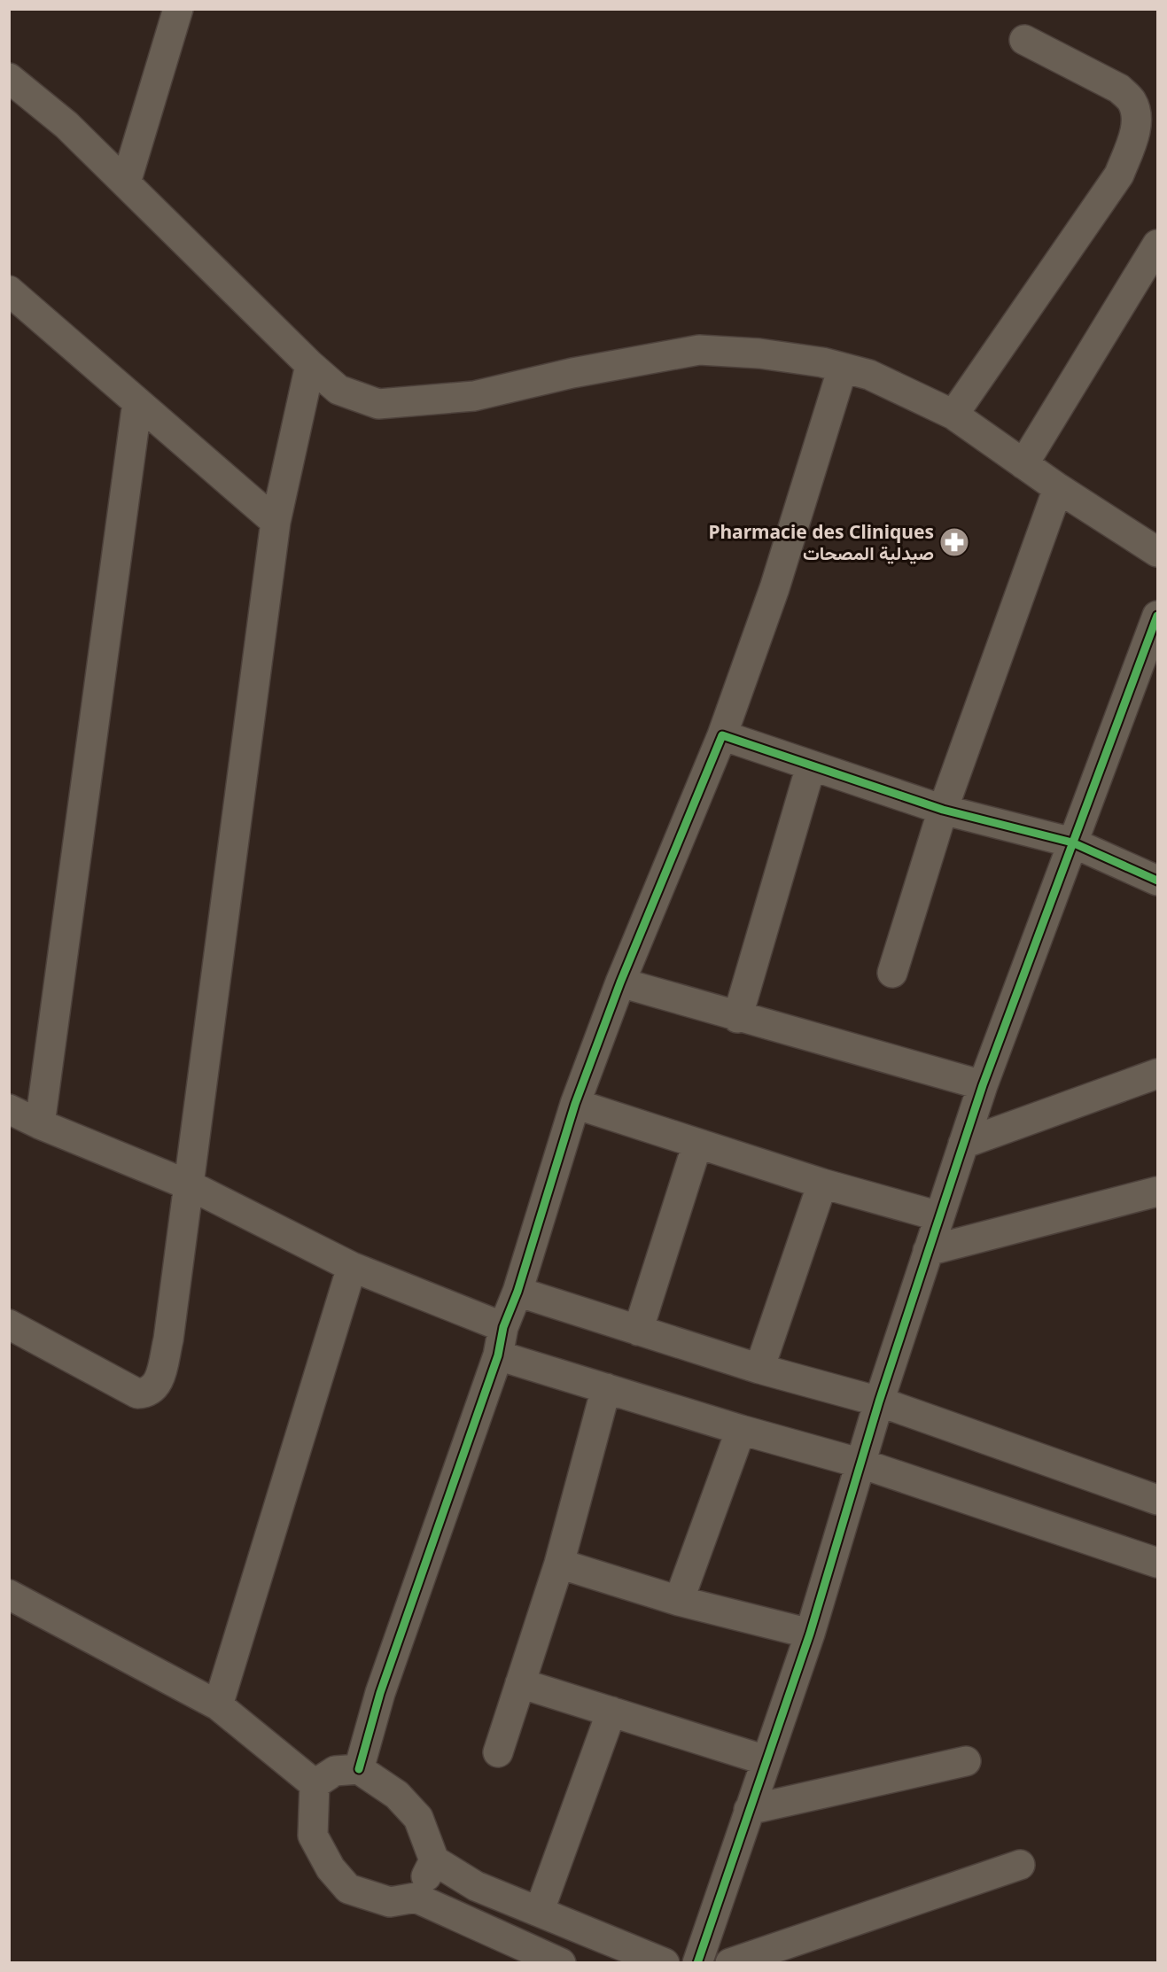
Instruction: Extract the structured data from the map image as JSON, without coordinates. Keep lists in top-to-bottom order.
{
  "places": {
    "pharmacy": ["Pharmacie des Cliniques صيدلية المصحات"]
  }
}
